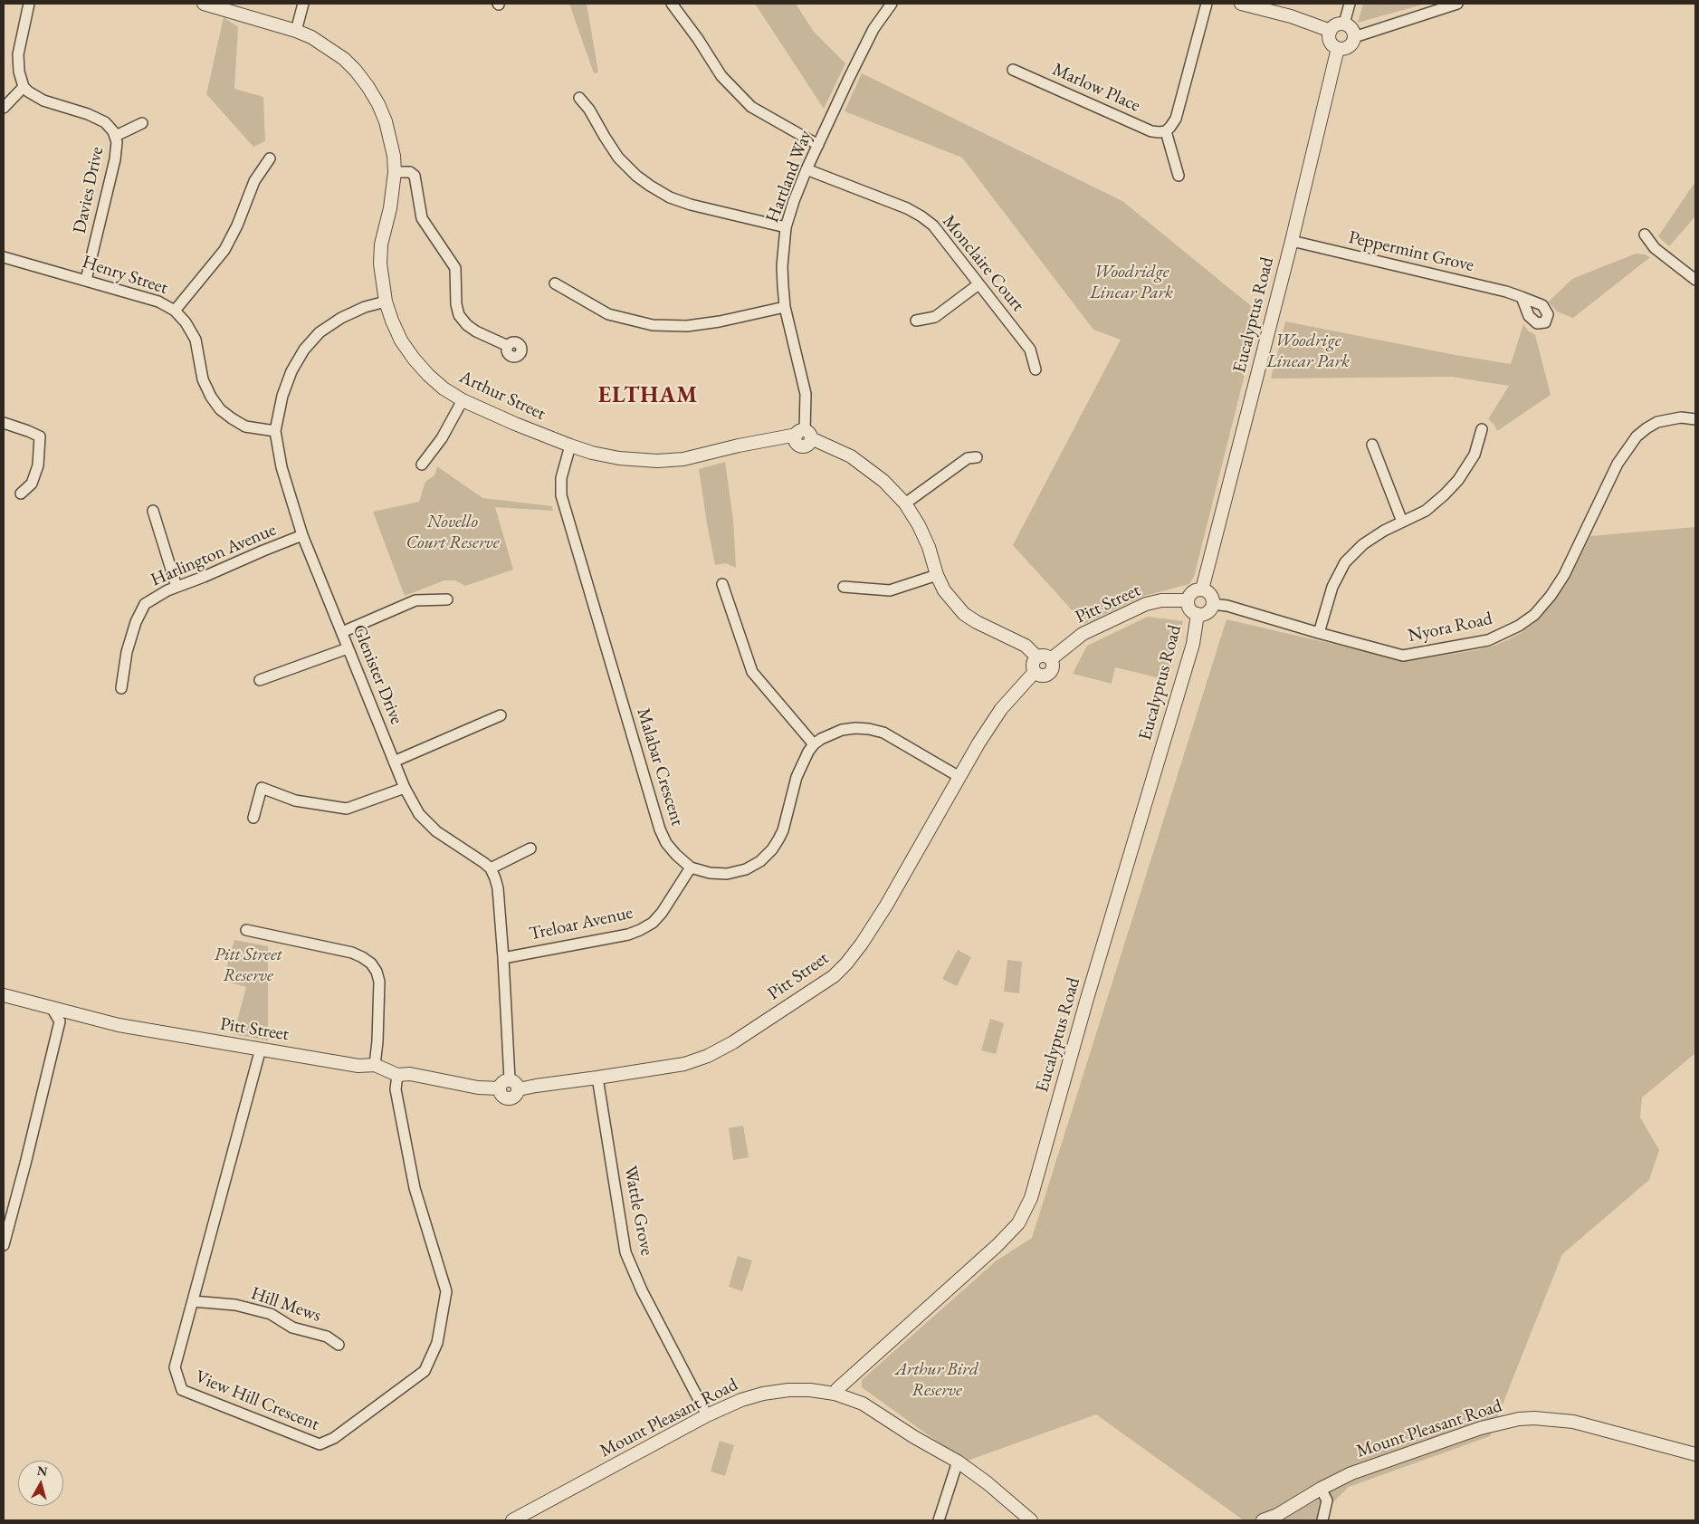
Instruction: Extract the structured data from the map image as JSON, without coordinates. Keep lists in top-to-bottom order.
{
  "streets": {
    "street": [
      "Marlow Place",
      "Hartland Way",
      "Davies Drive",
      "Peppermint Grove",
      "Monclaire Court",
      "Henry Street",
      "Eucalyptus Road",
      "Arthur Street",
      "Harlington Avenue",
      "Pitt Street",
      "Nyora Road",
      "Glenister Drive",
      "Malabar Crescent",
      "Treloar Avenue",
      "Wattle Grove",
      "Hill Mews",
      "View Hill Crescent",
      "Mount Pleasant Road"
    ]
  },
  "crossings": [
    ["Hartland Way", "Monclaire Court"],
    ["Hartland Way", "Arthur Street"],
    ["Davies Drive", "Henry Street"],
    ["Peppermint Grove", "Eucalyptus Road"],
    ["Henry Street", "Glenister Drive"],
    ["Eucalyptus Road", "Pitt Street"],
    ["Eucalyptus Road", "Nyora Road"],
    ["Eucalyptus Road", "Mount Pleasant Road"],
    ["Arthur Street", "Pitt Street"],
    ["Arthur Street", "Glenister Drive"],
    ["Arthur Street", "Malabar Crescent"],
    ["Harlington Avenue", "Glenister Drive"],
    ["Pitt Street", "Nyora Road"],
    ["Pitt Street", "Wattle Grove"],
    ["Pitt Street", "View Hill Crescent"],
    ["Malabar Crescent", "Treloar Avenue"],
    ["Wattle Grove", "Mount Pleasant Road"],
    ["Hill Mews", "View Hill Crescent"]
  ],
  "districts": ["ELTHAM"],
  "parks": [
    "Woodridge Linear Park",
    "Woodrige Linear Park",
    "Novello Court Reserve",
    "Pitt Street Reserve",
    "Arthur Bird Reserve"
  ],
  "north": "top"
}
